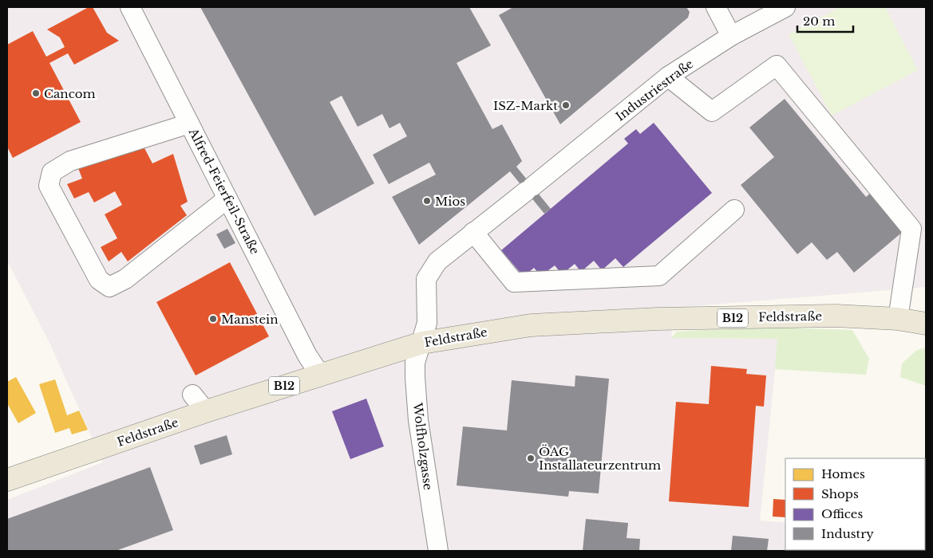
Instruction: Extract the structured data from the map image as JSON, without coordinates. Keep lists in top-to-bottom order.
{
  "streets": {
    "main road": ["Feldstraße", "B12"],
    "street": ["Industriestraße", "Alfred-Feierfeil-Straße", "Wolfholzgasse"]
  },
  "crossings": [
    ["Industriestraße", "Feldstraße"],
    ["Industriestraße", "Wolfholzgasse"],
    ["Alfred-Feierfeil-Straße", "Feldstraße"],
    ["Feldstraße", "Wolfholzgasse"]
  ],
  "places": [
    "Cancom",
    "ISZ-Markt",
    "Mios",
    "Manstein",
    "ÖAG Installateurzentrum"
  ],
  "legend": [
    "Homes",
    "Shops",
    "Offices",
    "Industry"
  ],
  "scale_bar": "20 m"
}
